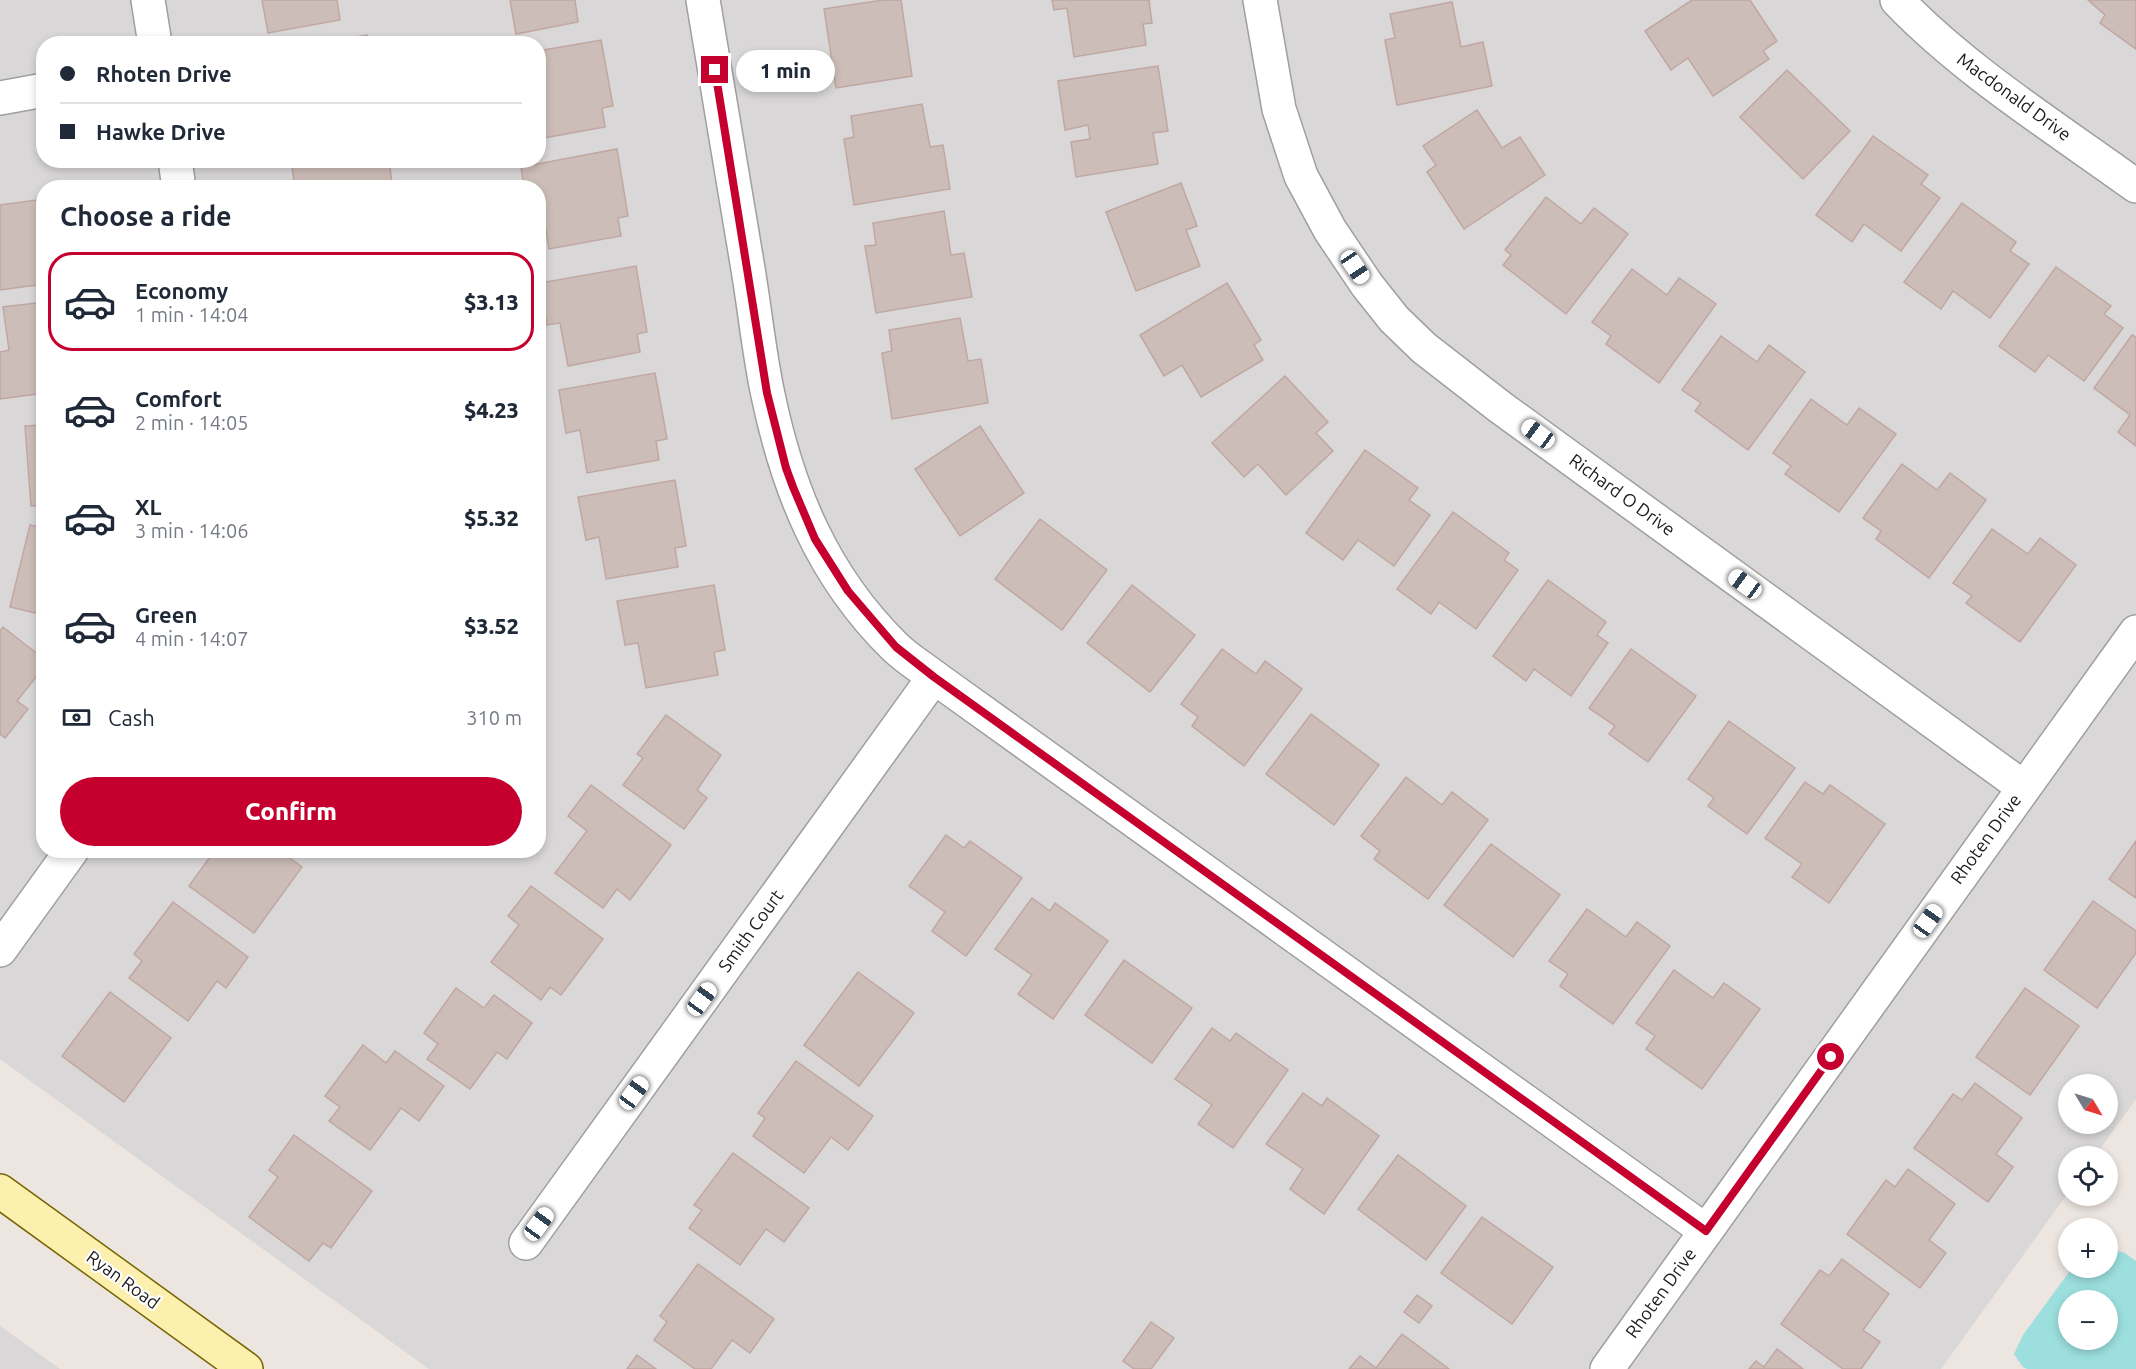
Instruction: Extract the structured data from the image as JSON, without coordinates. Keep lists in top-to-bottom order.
{
  "streets": {
    "main road": ["Ryan Road"],
    "street": [
      "Macdonald Drive",
      "Richard O Drive",
      "Rhoten Drive",
      "Smith Court"
    ]
  },
  "crossings": [
    ["Richard O Drive", "Rhoten Drive"]
  ],
  "north": "bottom right",
  "page": {
    "banner": ["Rhoten Drive", "Hawke Drive"],
    "bubble": "1 min",
    "heading": "Choose a ride",
    "list": [
      {
        "name": "Economy",
        "note": "1 min · 14:04",
        "value": "$3.13"
      },
      {
        "name": "Comfort",
        "note": "2 min · 14:05",
        "value": "$4.23"
      },
      {
        "name": "XL",
        "note": "3 min · 14:06",
        "value": "$5.32"
      },
      {
        "name": "Green",
        "note": "4 min · 14:07",
        "value": "$3.52"
      }
    ],
    "pay": ["Cash", "310 m"],
    "buttons": "Confirm",
    "map_buttons": ["+", "−"]
  }
}
